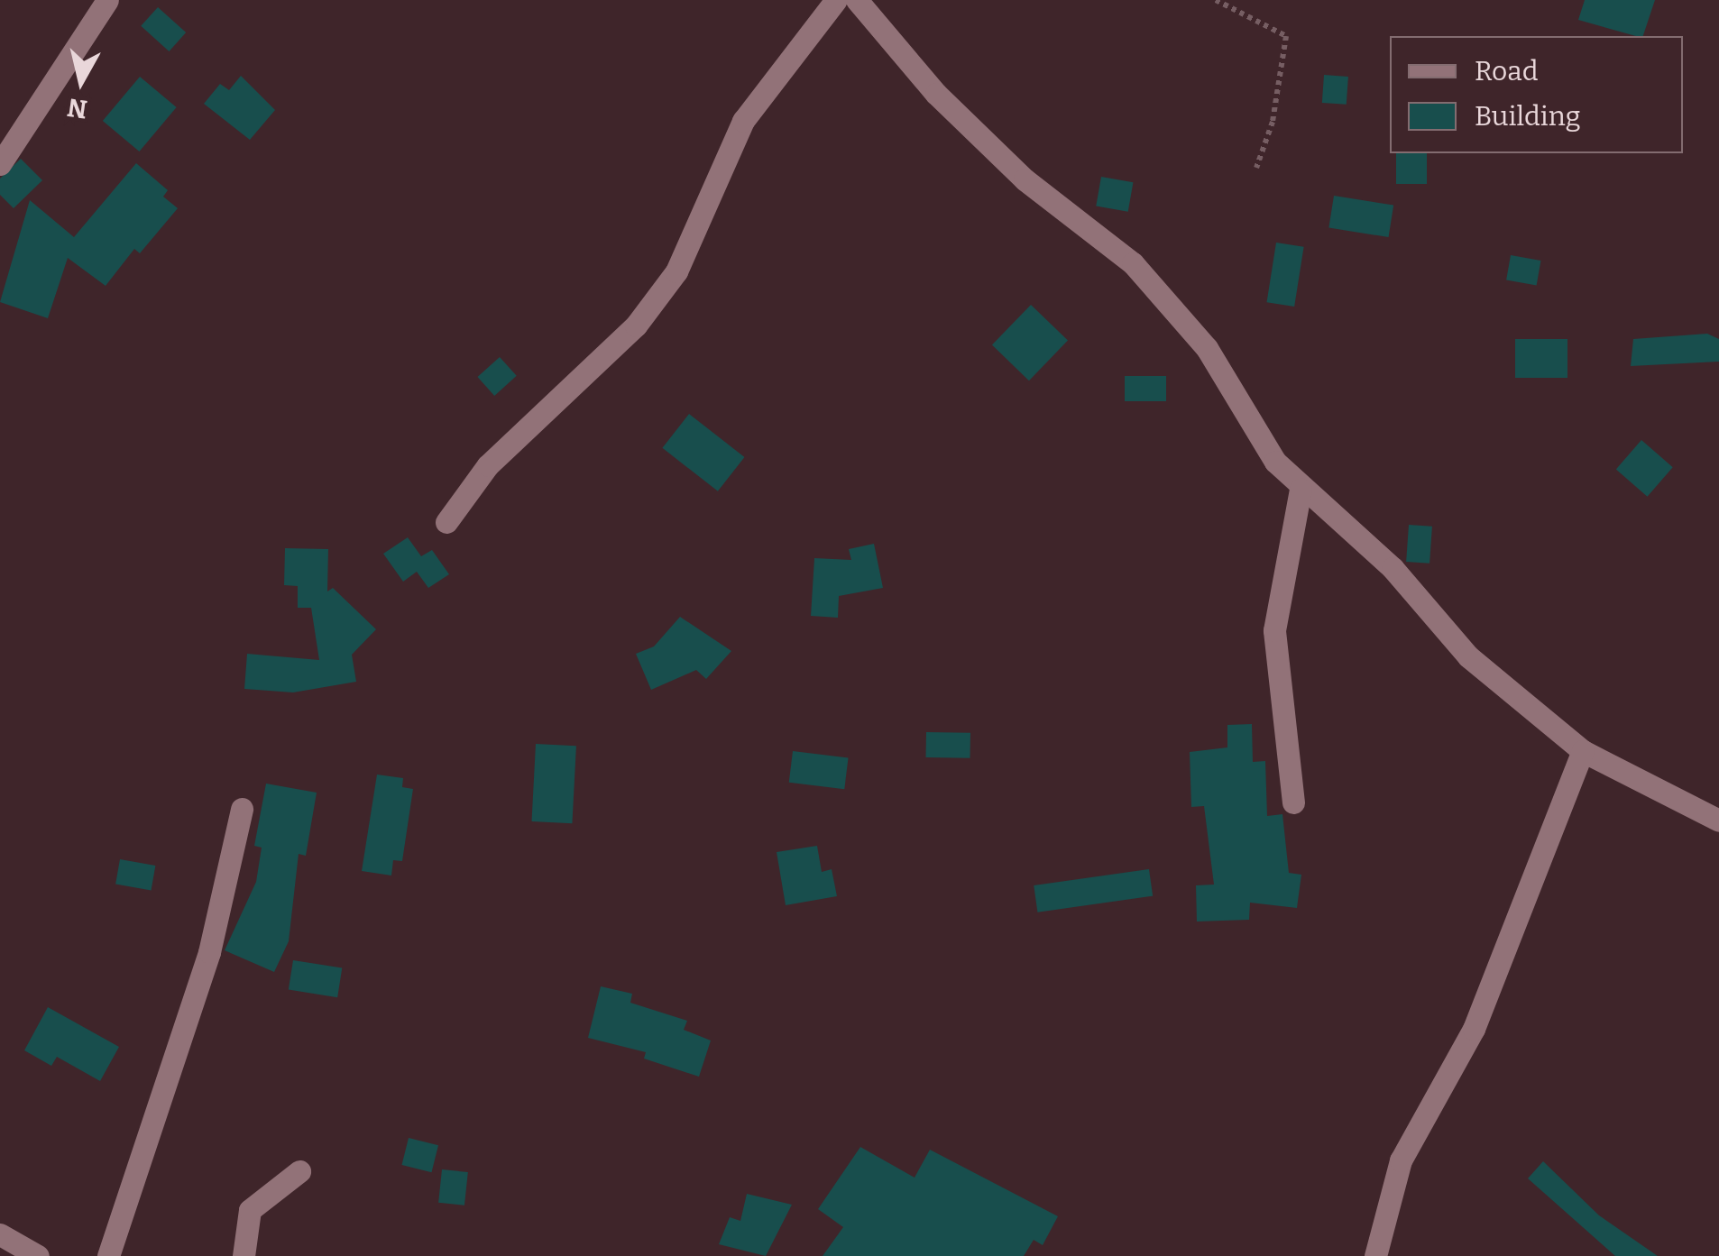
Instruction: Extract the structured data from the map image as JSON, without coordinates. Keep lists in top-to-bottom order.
{
  "legend": ["Road", "Building"],
  "north": "bottom"
}
